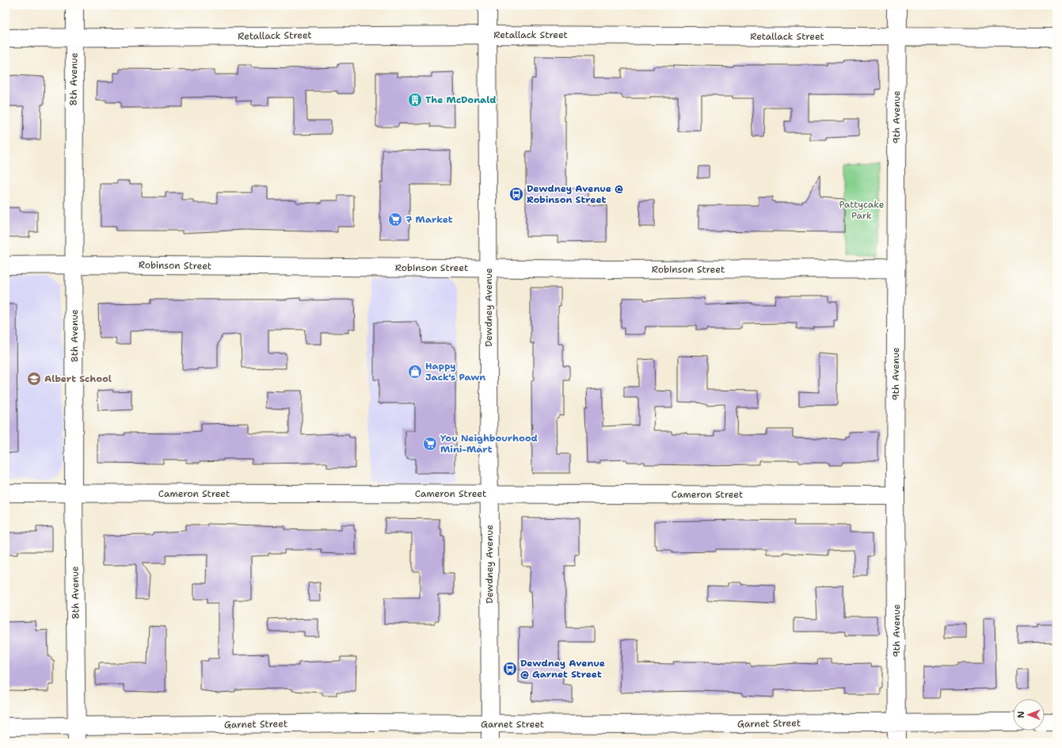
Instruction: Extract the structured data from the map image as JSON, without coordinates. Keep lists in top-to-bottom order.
{
  "streets": {
    "street": [
      "Retallack Street",
      "8th Avenue",
      "9th Avenue",
      "Robinson Street",
      "Dewdney Avenue",
      "Cameron Street",
      "Garnet Street"
    ]
  },
  "crossings": [
    ["Retallack Street", "8th Avenue"],
    ["Retallack Street", "9th Avenue"],
    ["Retallack Street", "Dewdney Avenue"],
    ["8th Avenue", "Robinson Street"],
    ["8th Avenue", "Cameron Street"],
    ["8th Avenue", "Garnet Street"],
    ["9th Avenue", "Robinson Street"],
    ["9th Avenue", "Cameron Street"],
    ["9th Avenue", "Garnet Street"],
    ["Robinson Street", "Dewdney Avenue"],
    ["Dewdney Avenue", "Cameron Street"],
    ["Dewdney Avenue", "Garnet Street"]
  ],
  "parks": ["Pattycake Park"],
  "places": {
    "building": ["The McDonald"],
    "bus stop": ["Dewdney Avenue @ Robinson Street", "Dewdney Avenue @ Garnet Street"],
    "supermarket": ["7 Market", "You Neighbourhood Mini-Mart"],
    "shop": ["Happy Jack's Pawn"],
    "school or university": ["Albert School"]
  },
  "north": "left"
}
